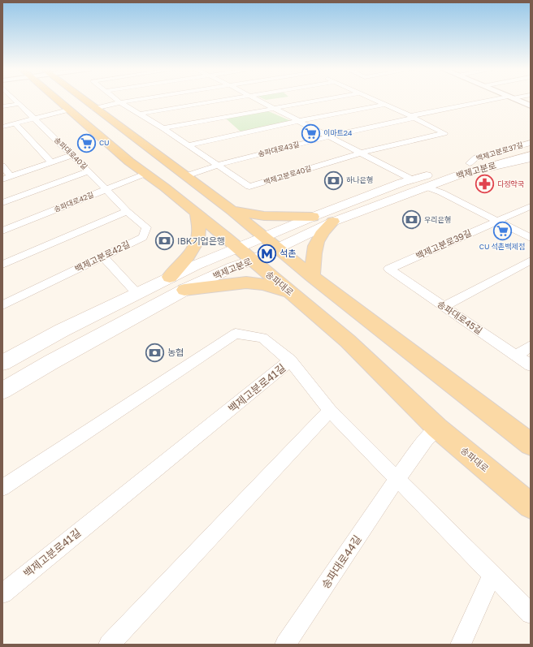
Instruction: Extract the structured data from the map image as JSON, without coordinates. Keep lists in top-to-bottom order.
{
  "streets": {
    "main road": ["백제고분로", "송파대로"],
    "street": [
      "송파대로43길",
      "백제고분로37길",
      "송파대로40길",
      "백제고분로40길",
      "송파대로42길",
      "백제고분로39길",
      "백제고분로42길",
      "송파대로45길",
      "백제고분로41길",
      "송파대로44길"
    ]
  },
  "crossings": [
    ["송파대로43길", "백제고분로40길"],
    ["백제고분로37길", "백제고분로"],
    ["송파대로40길", "송파대로42길"],
    ["송파대로40길", "백제고분로42길"],
    ["백제고분로", "송파대로"],
    ["송파대로42길", "백제고분로42길"],
    ["송파대로42길", "송파대로"],
    ["백제고분로39길", "송파대로45길"],
    ["송파대로", "송파대로44길"]
  ],
  "places": {
    "supermarket": ["이마트24", "CU", "CU 석촌백제점"],
    "bank": [
      "하나은행",
      "우리은행",
      "IBK기업은행",
      "농협"
    ],
    "pharmacy": ["다정약국"],
    "metro station": ["석촌"]
  }
}
